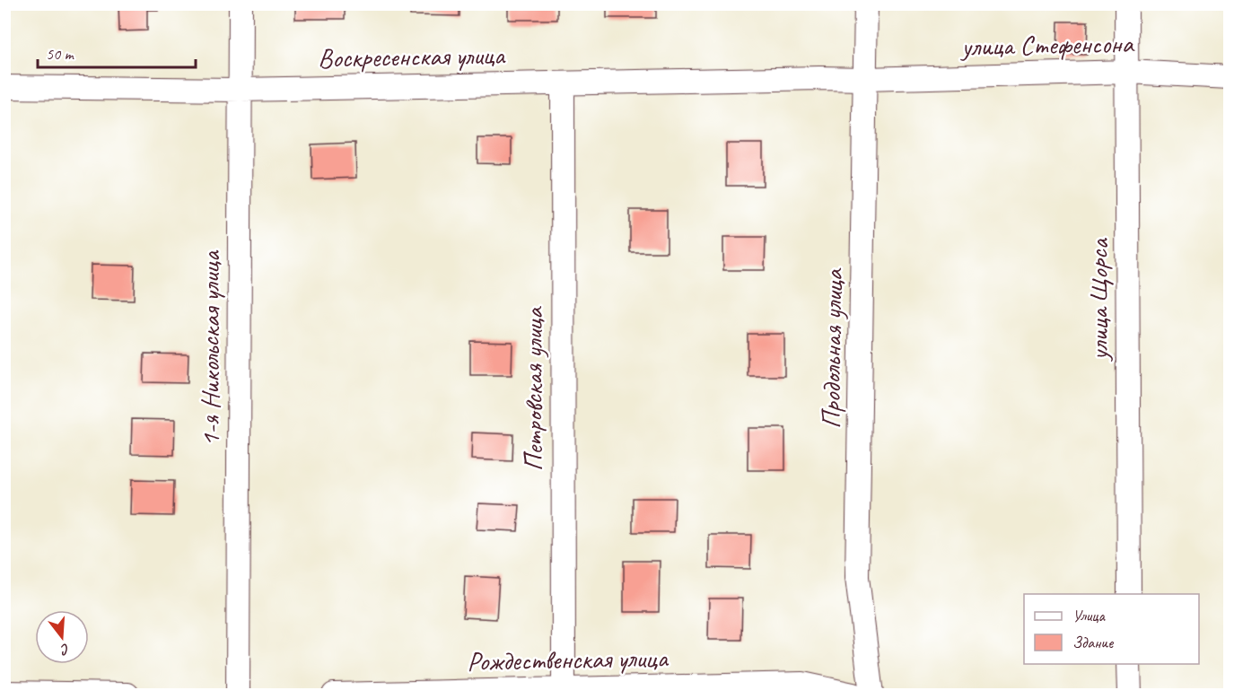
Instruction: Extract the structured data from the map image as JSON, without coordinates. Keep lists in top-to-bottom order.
{
  "streets": {
    "street": [
      "улица Стефенсона",
      "Воскресенская улица",
      "улица Щорса",
      "1-я Никольская улица",
      "Продольная улица",
      "Петровская улица",
      "Рождественская улица"
    ]
  },
  "crossings": [
    ["улица Стефенсона", "Воскресенская улица"],
    ["улица Стефенсона", "улица Щорса"],
    ["улица Стефенсона", "Продольная улица"],
    ["Воскресенская улица", "1-я Никольская улица"],
    ["Воскресенская улица", "Петровская улица"],
    ["Петровская улица", "Рождественская улица"]
  ],
  "legend": ["Улица", "Здание"],
  "scale_bar": "50 m",
  "north": "bottom"
}
